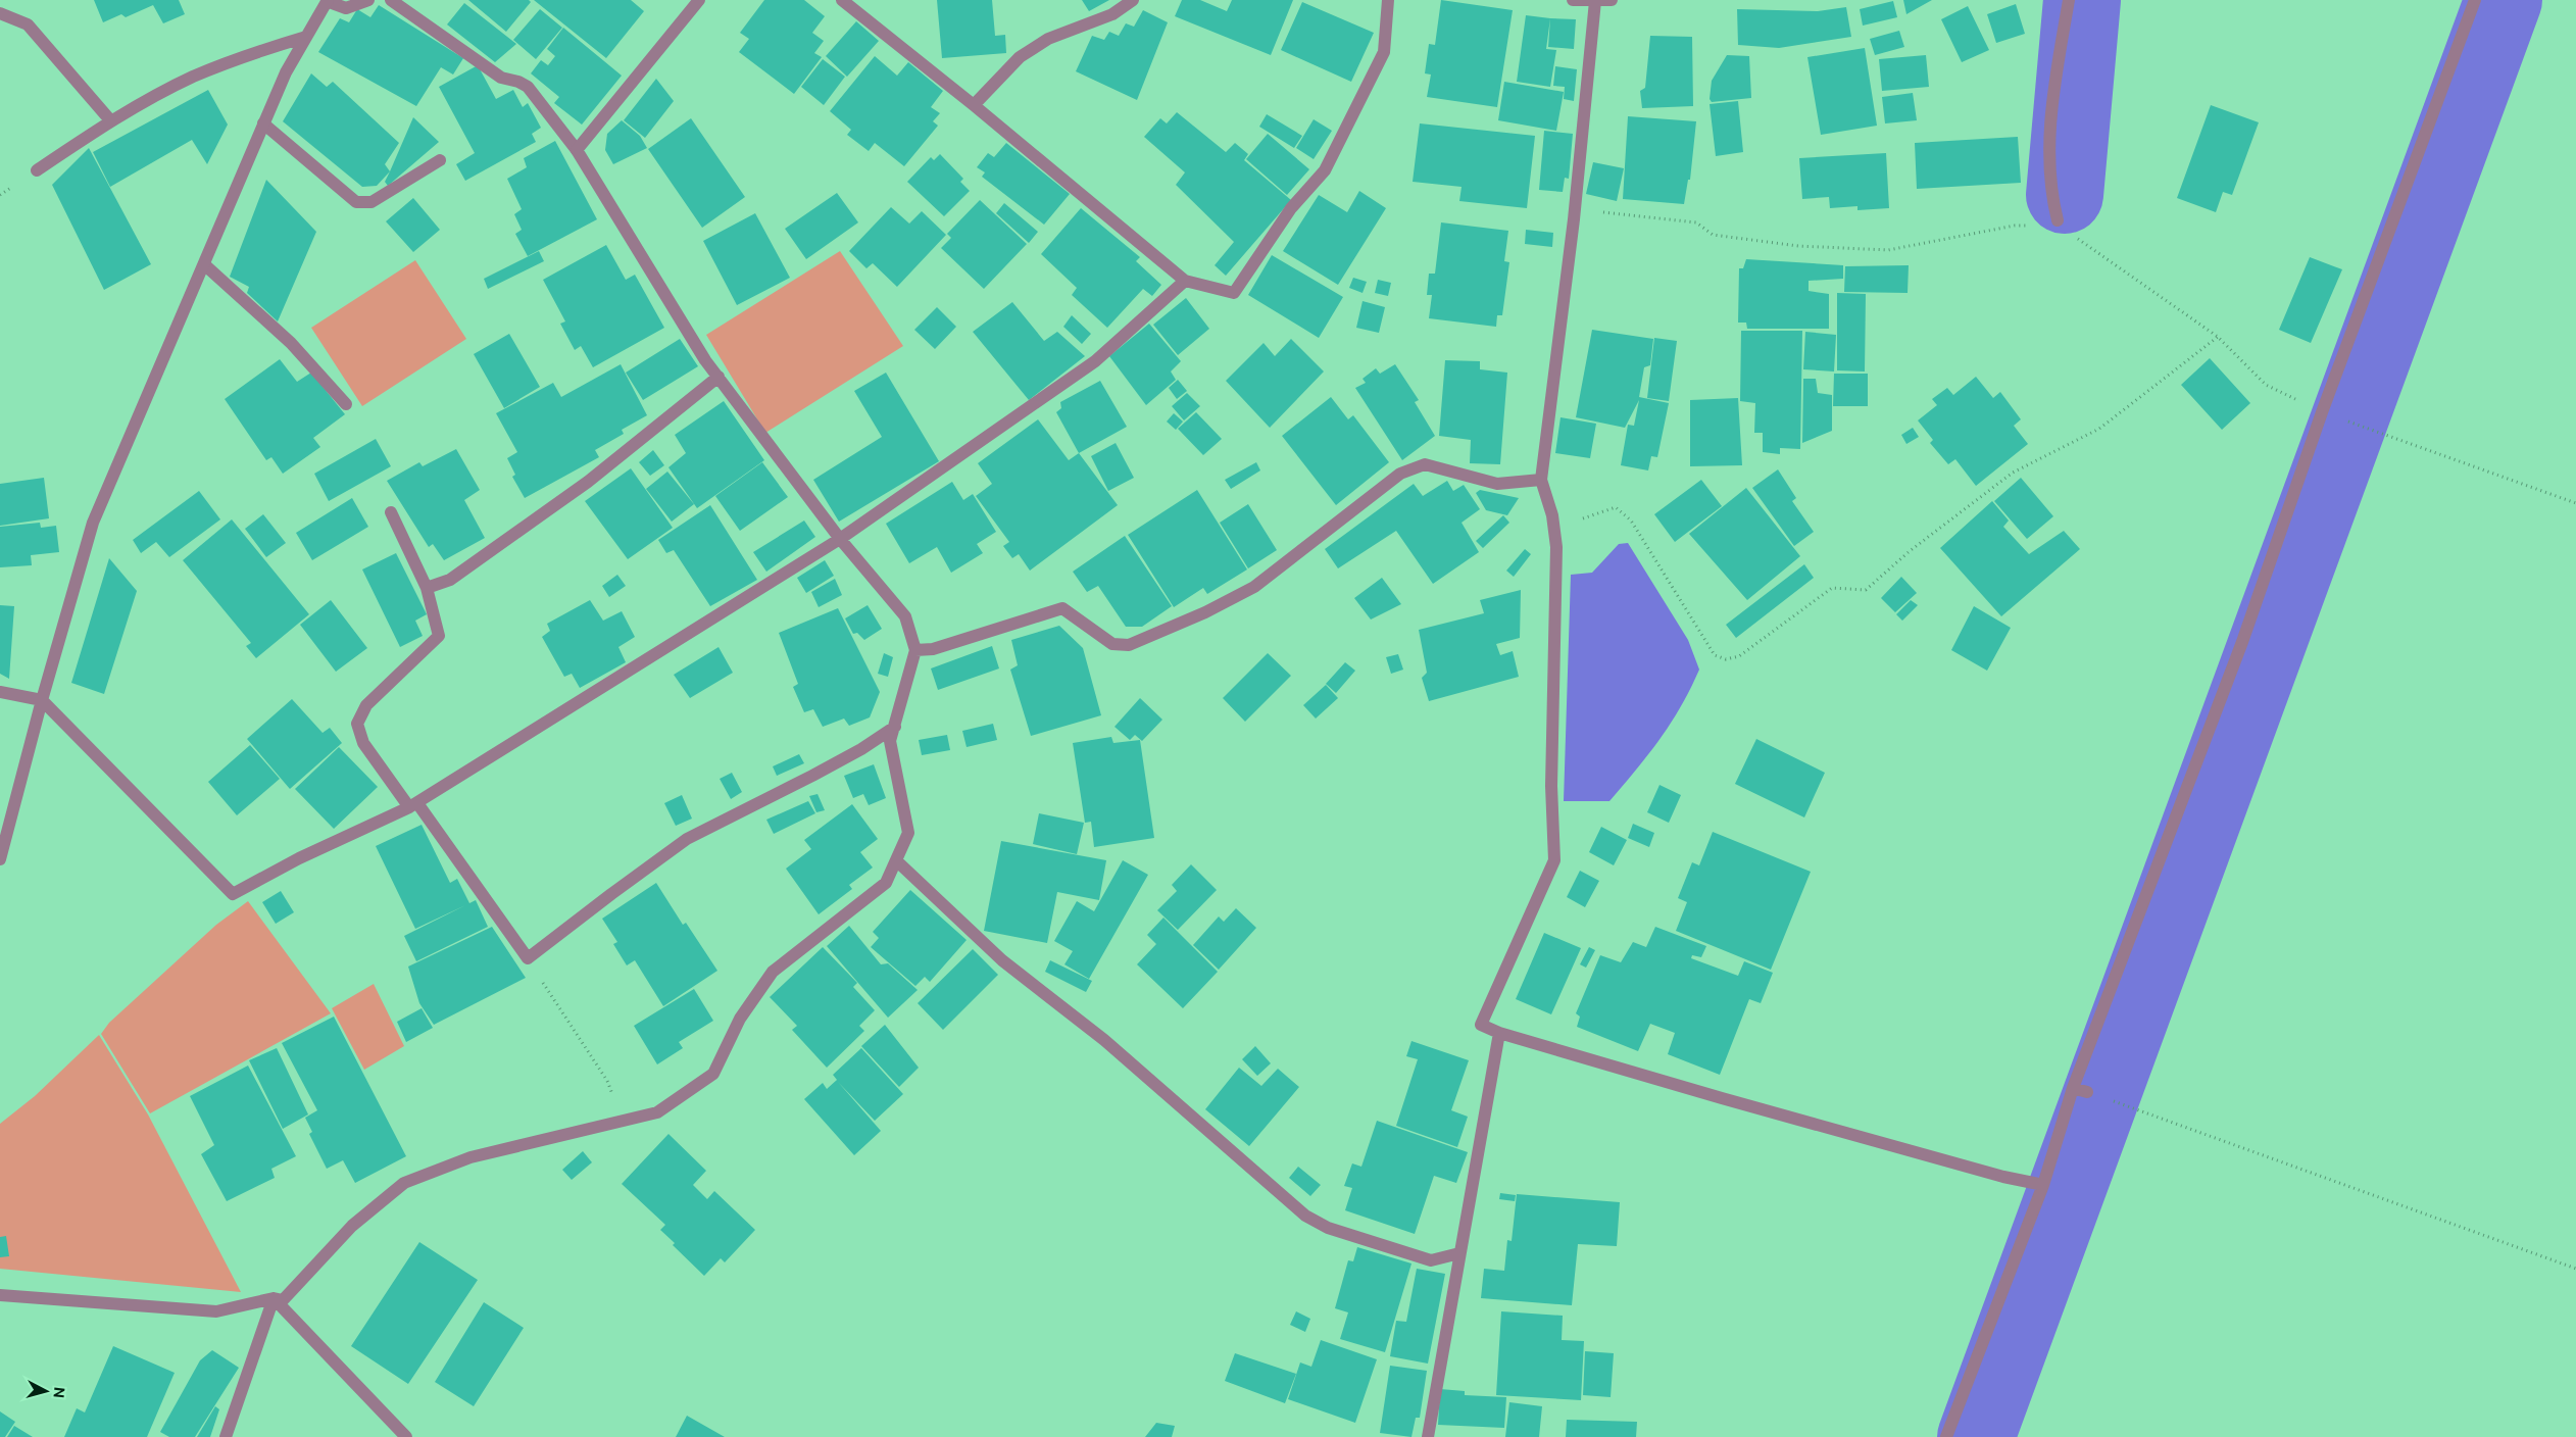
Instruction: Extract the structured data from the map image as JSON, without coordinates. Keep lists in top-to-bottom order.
{
  "north": "right"
}
